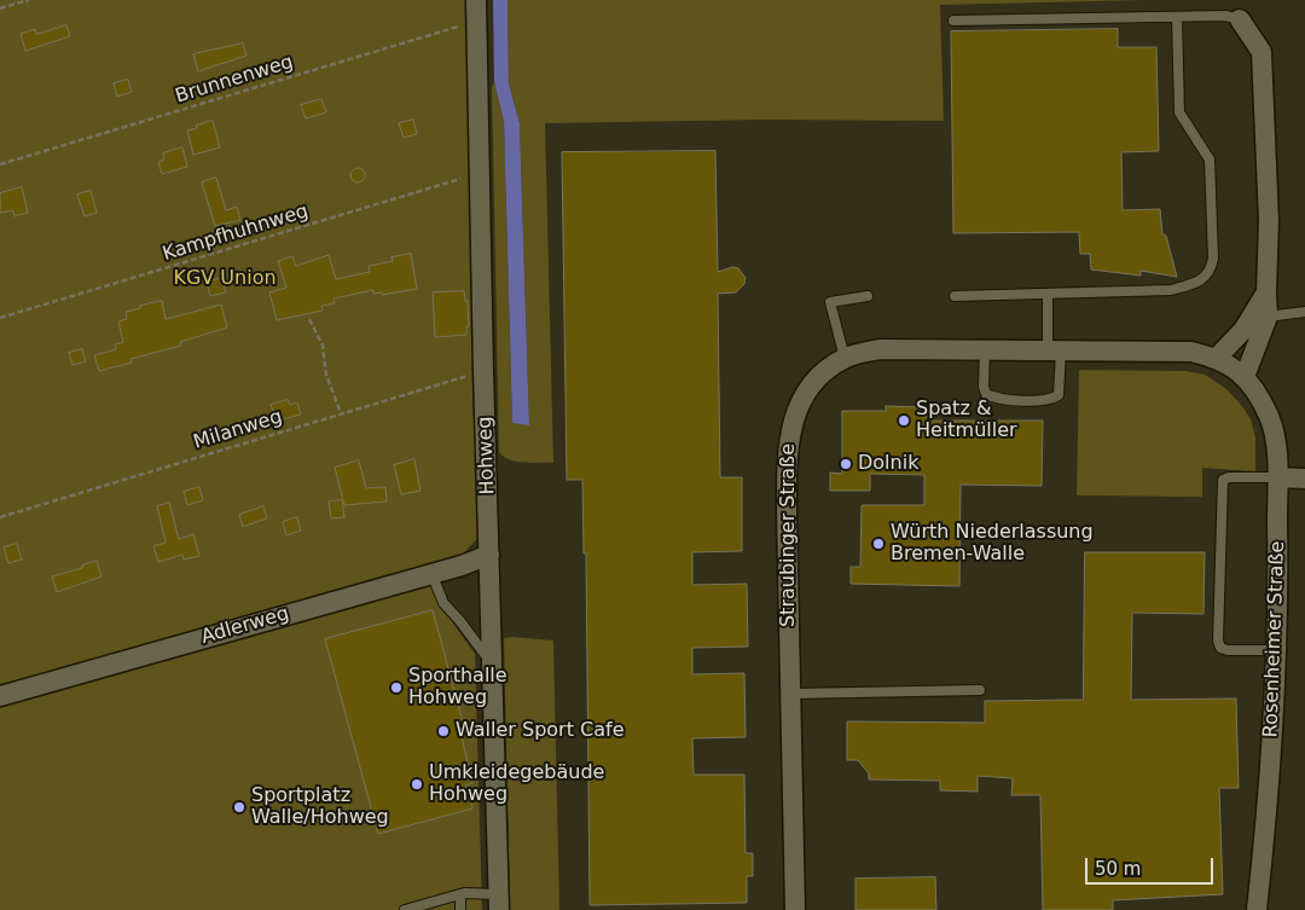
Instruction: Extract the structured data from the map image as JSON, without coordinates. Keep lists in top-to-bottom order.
{
  "streets": {
    "street": [
      "Hohweg",
      "Straubinger Straße",
      "Adlerweg",
      "Rosenheimer Straße"
    ],
    "path": ["Brunnenweg", "Kampfhuhnweg", "Milanweg"]
  },
  "crossings": [
    ["Brunnenweg", "Hohweg"],
    ["Kampfhuhnweg", "Hohweg"],
    ["Milanweg", "Hohweg"],
    ["Hohweg", "Adlerweg"],
    ["Straubinger Straße", "Rosenheimer Straße"]
  ],
  "parks": ["KGV Union"],
  "places": [
    "Spatz & Heitmüller",
    "Dolnik",
    "Würth Niederlassung Bremen-Walle",
    "Sporthalle Hohweg",
    "Waller Sport Cafe",
    "Umkleidegebäude Hohweg",
    "Sportplatz Walle/Hohweg"
  ],
  "scale_bar": "50 m"
}
